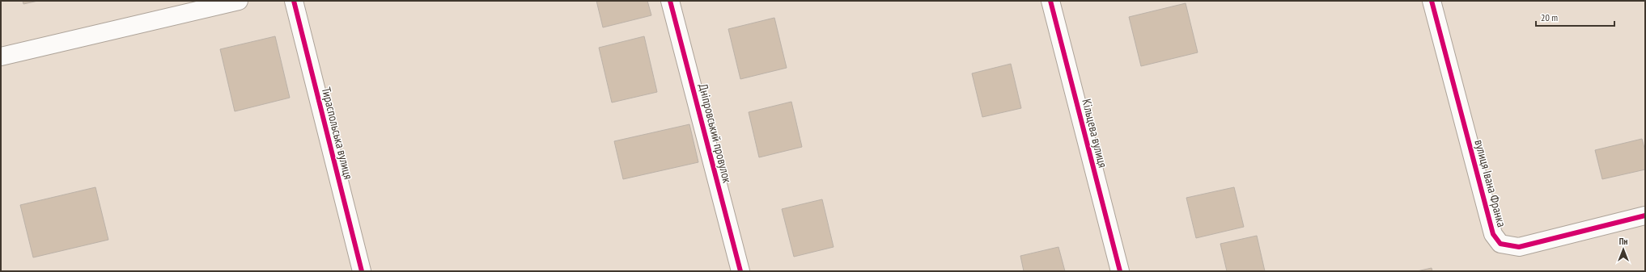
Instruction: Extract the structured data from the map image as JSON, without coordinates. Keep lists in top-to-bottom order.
{
  "streets": {
    "street": [
      "Тираспольська вулиця",
      "Дніпровський провулок",
      "Кільцева вулиця",
      "вулиця Івана Франка"
    ]
  },
  "scale_bar": "20 m",
  "north": "top"
}
